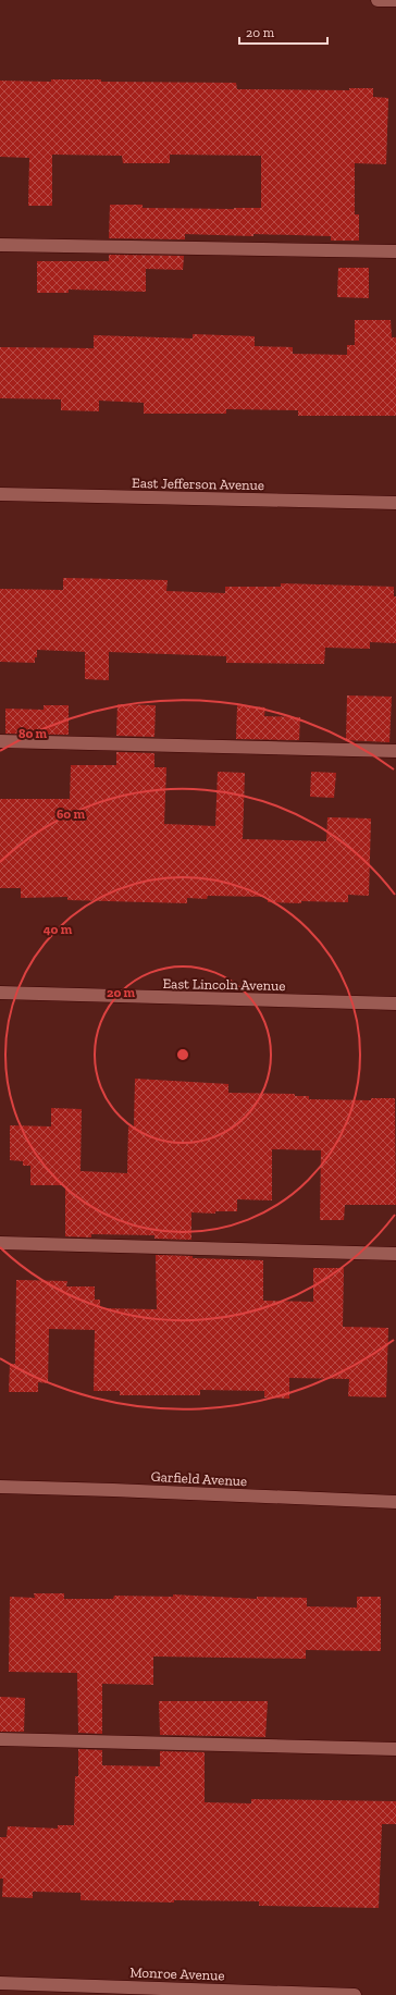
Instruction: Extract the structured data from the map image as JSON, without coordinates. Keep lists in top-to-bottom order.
{
  "streets": {
    "street": [
      "East Jefferson Avenue",
      "East Lincoln Avenue",
      "Garfield Avenue",
      "Monroe Avenue"
    ]
  },
  "scale_bar": "20 m",
  "rings": [
    "80 m",
    "60 m",
    "40 m",
    "20 m"
  ]
}
